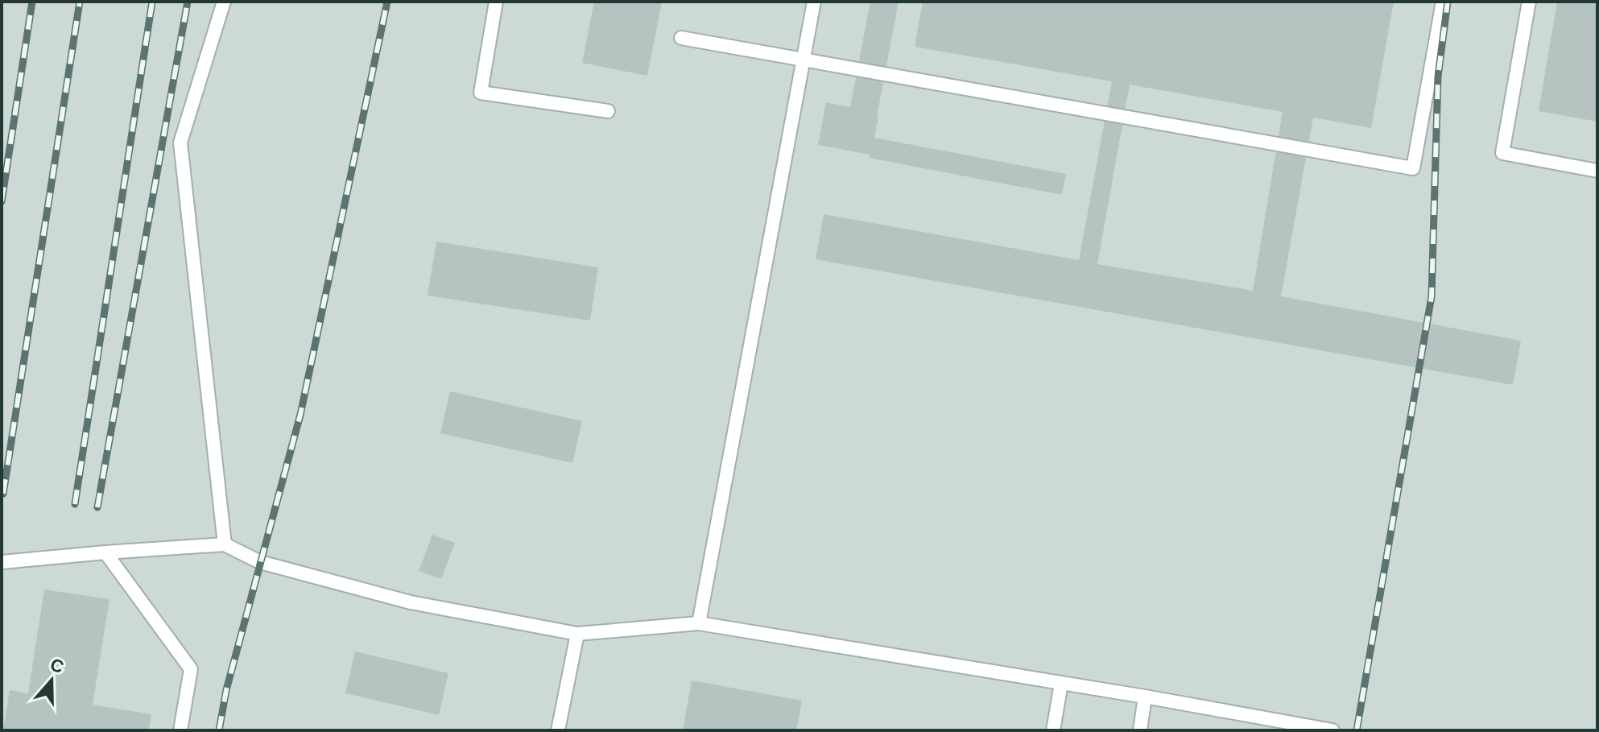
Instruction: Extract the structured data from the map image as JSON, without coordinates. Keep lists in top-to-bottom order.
{
  "north": "top"
}
